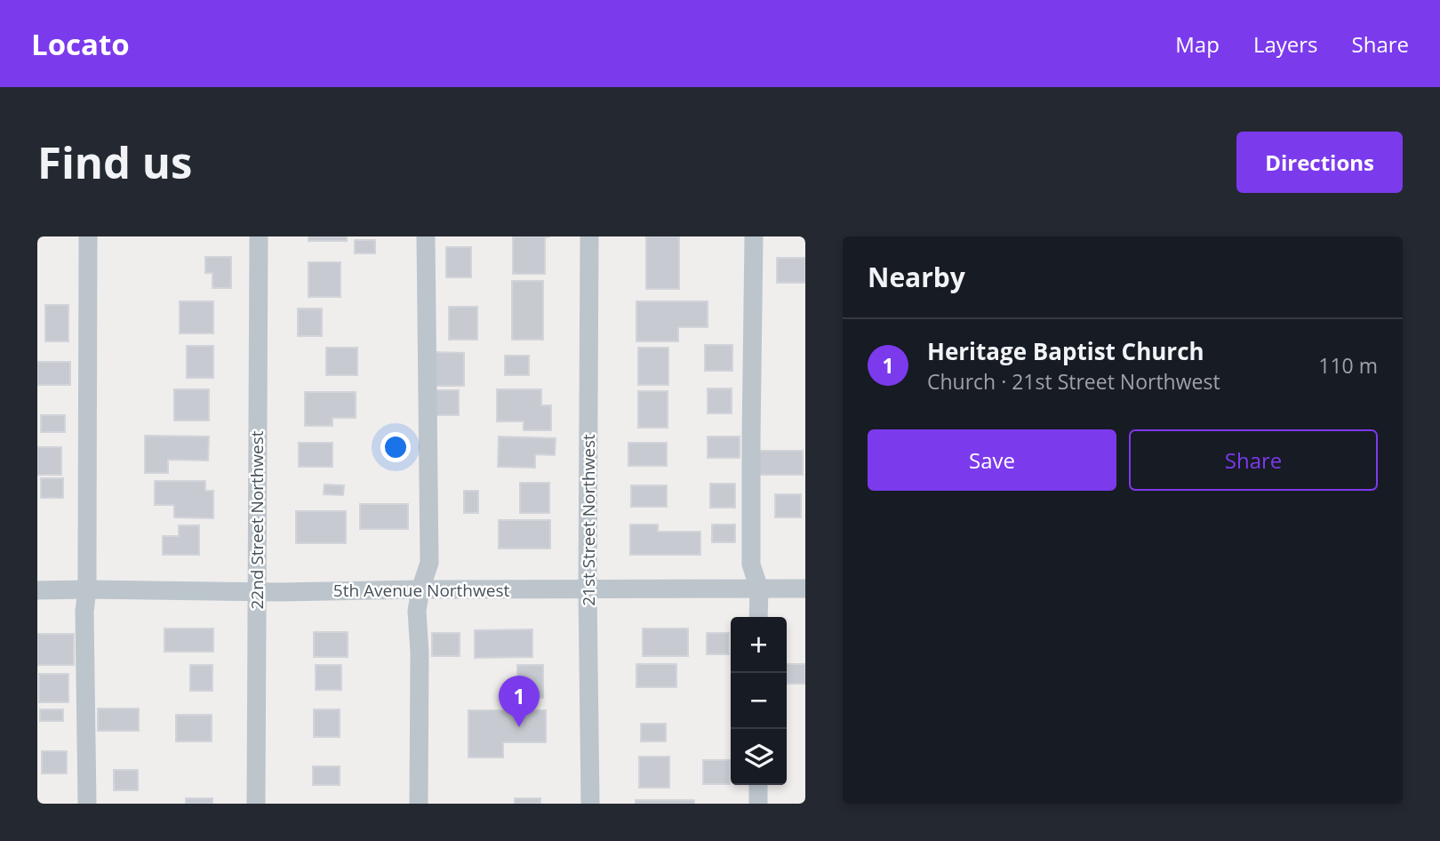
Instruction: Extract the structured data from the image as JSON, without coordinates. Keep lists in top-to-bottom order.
{
  "streets": {
    "street": ["22nd Street Northwest", "21st Street Northwest", "5th Avenue Northwest"]
  },
  "crossings": [
    ["22nd Street Northwest", "5th Avenue Northwest"],
    ["21st Street Northwest", "5th Avenue Northwest"]
  ],
  "page": {
    "header": "Locato",
    "nav": ["Map", "Layers", "Share"],
    "buttons": [
      "Directions",
      ["Save", "Share"]
    ],
    "title": "Find us",
    "heading": "Nearby",
    "list": [
      {
        "mark": "1",
        "name": "Heritage Baptist Church",
        "note": "Church · 21st Street Northwest",
        "value": "110 m"
      }
    ],
    "map_buttons": ["+", "−"],
    "pins": "1"
  }
}
